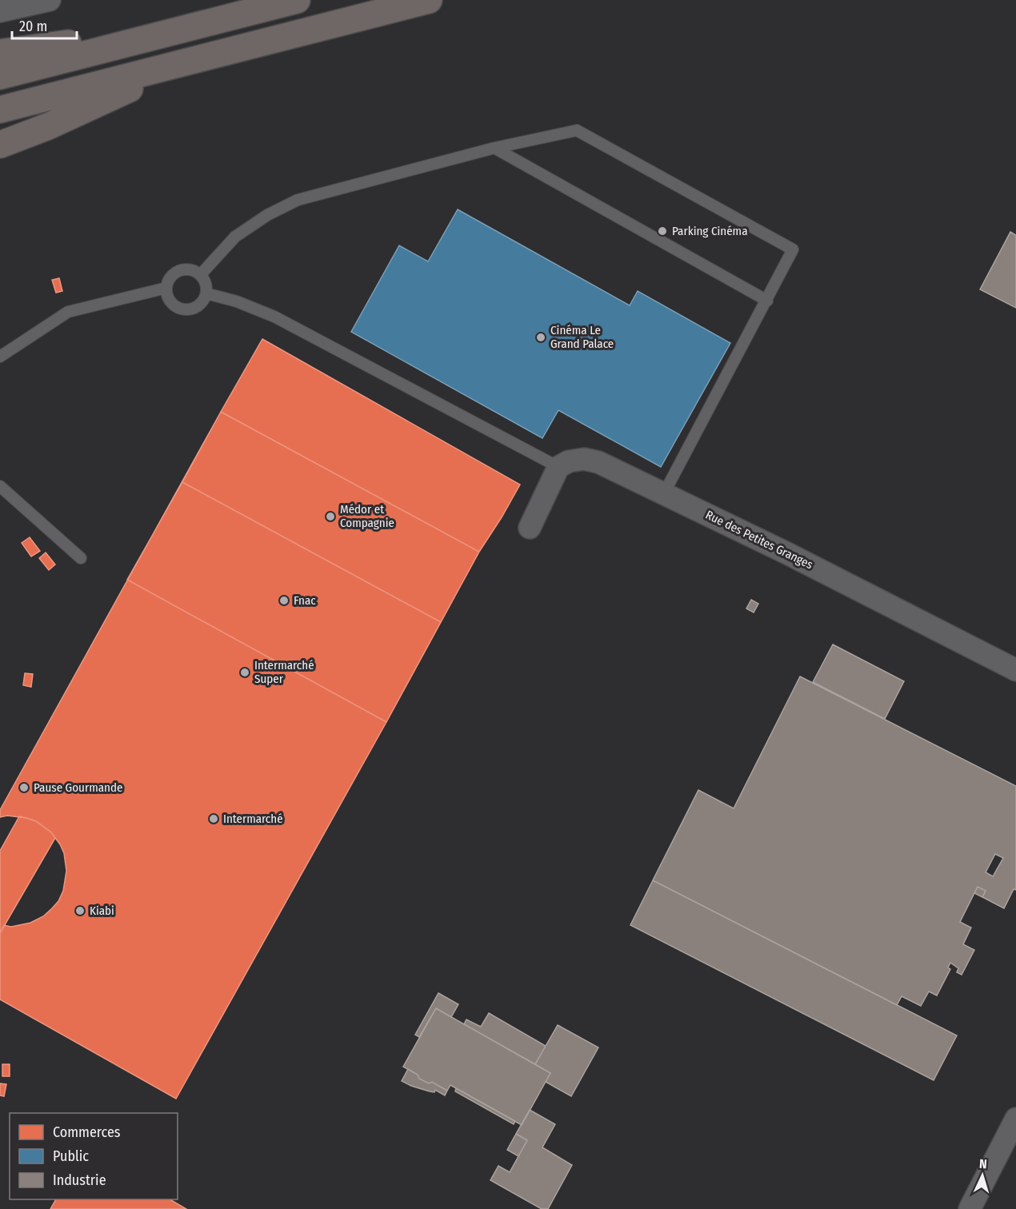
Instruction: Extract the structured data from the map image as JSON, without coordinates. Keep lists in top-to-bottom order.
{
  "streets": {
    "street": ["Rue des Petites Granges"]
  },
  "places": [
    "Parking Cinéma",
    "Cinéma Le Grand Palace",
    "Médor et Compagnie",
    "Fnac",
    "Intermarché Super",
    "Pause Gourmande",
    "Intermarché",
    "Kiabi"
  ],
  "legend": ["Commerces", "Public", "Industrie"],
  "scale_bar": "20 m",
  "north": "top"
}
